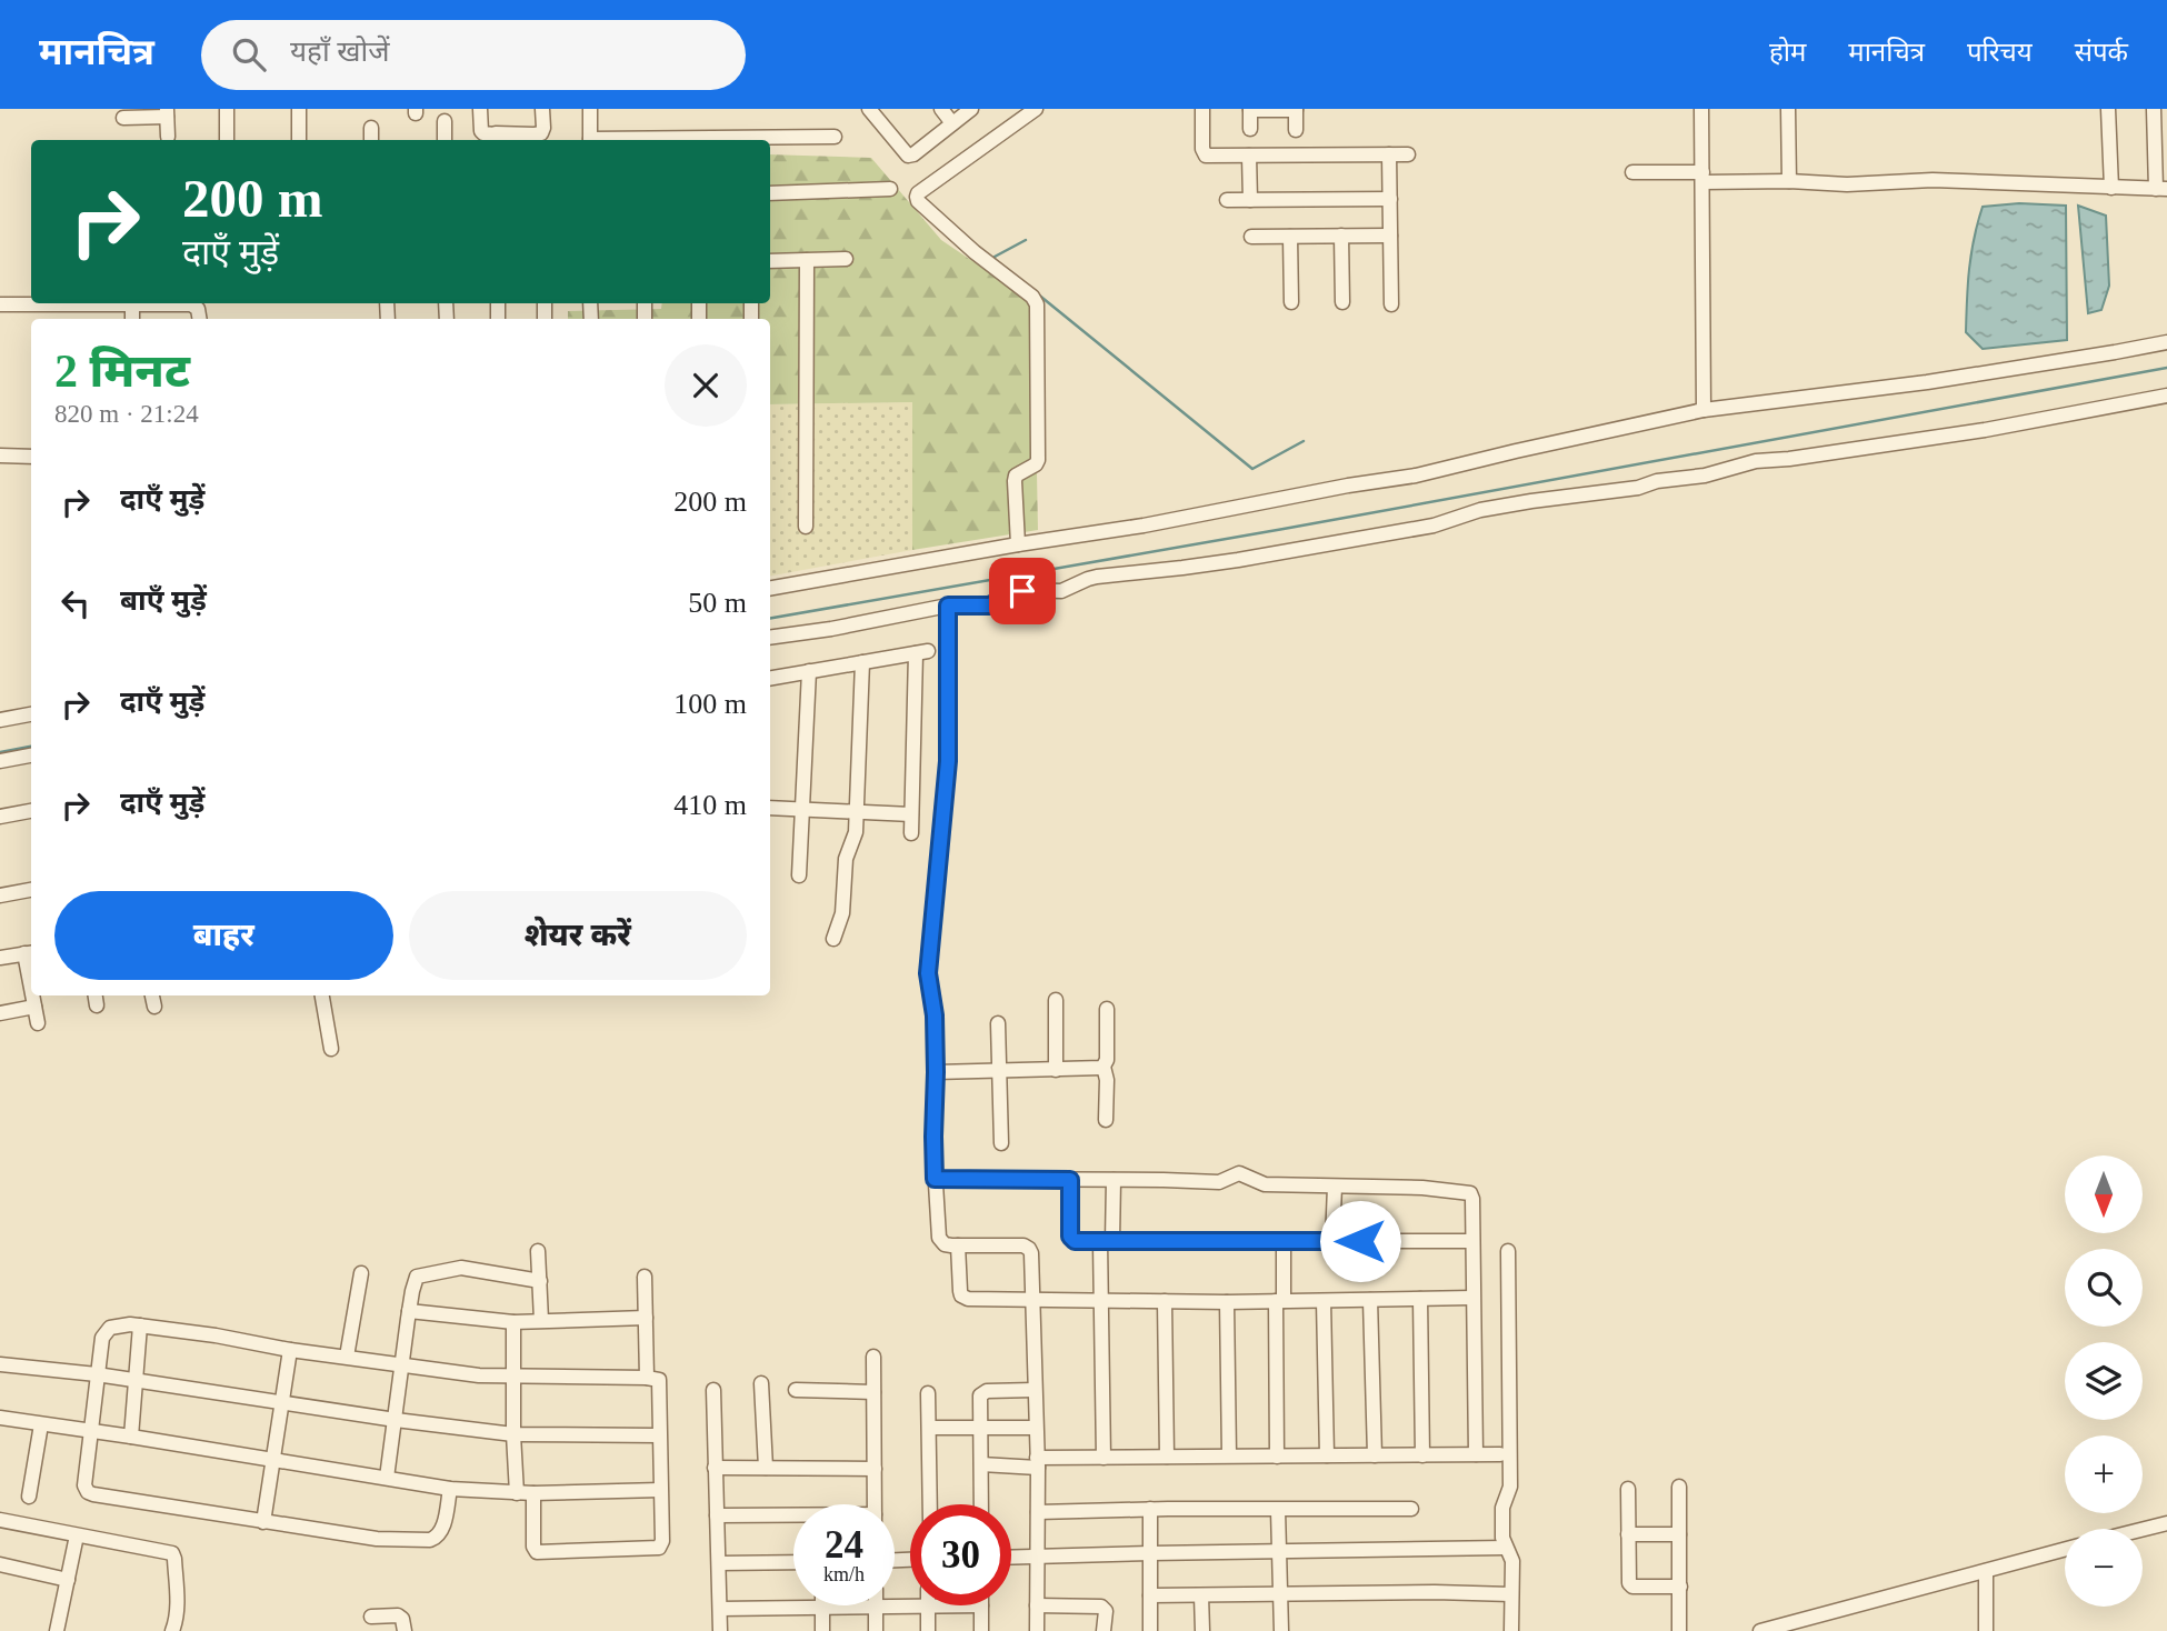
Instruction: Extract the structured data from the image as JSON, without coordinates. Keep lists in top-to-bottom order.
{
  "north": "bottom",
  "page": {
    "header": "मानचित्र",
    "search": "यहाँ खोजें",
    "nav": [
      "होम",
      "मानचित्र",
      "परिचय",
      "संपर्क"
    ],
    "turn": ["200 m", "दाएँ मुड़ें"],
    "heading": ["2 मिनट", "820 m · 21:24"],
    "list": [
      {
        "name": "दाएँ मुड़ें",
        "value": "200 m"
      },
      {
        "name": "बाएँ मुड़ें",
        "value": "50 m"
      },
      {
        "name": "दाएँ मुड़ें",
        "value": "100 m"
      },
      {
        "name": "दाएँ मुड़ें",
        "value": "410 m"
      }
    ],
    "buttons": ["बाहर", "शेयर करें"],
    "map_buttons": ["+", "−"],
    "speed": "24 km/h",
    "limit": "30"
  }
}
